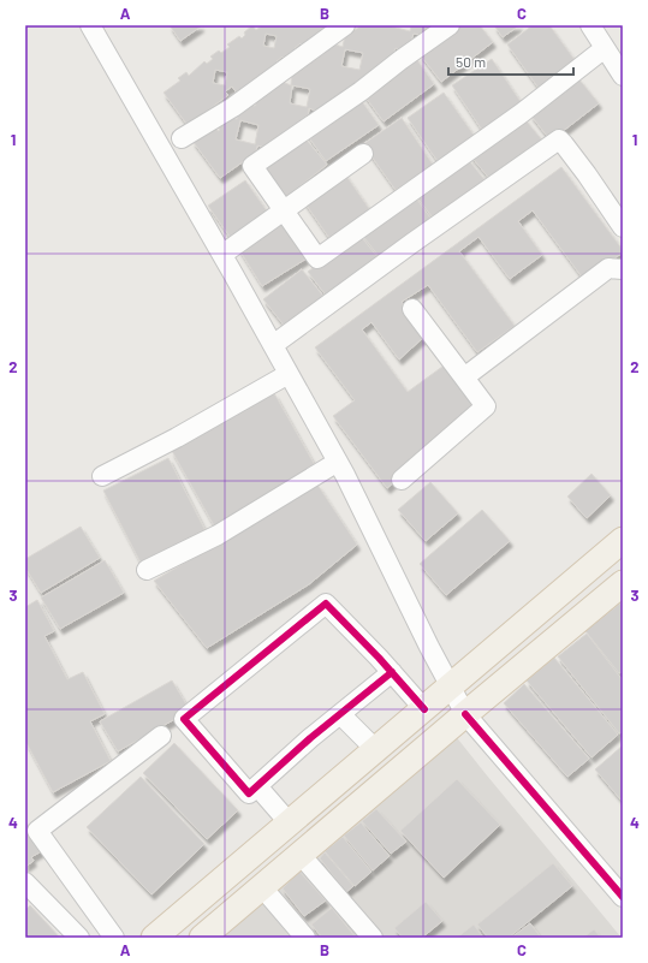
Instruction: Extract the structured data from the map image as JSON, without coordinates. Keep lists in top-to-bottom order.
{
  "scale_bar": "50 m",
  "grid": {
    "columns": ["A", "B", "C"],
    "rows": [
      "1",
      "2",
      "3",
      "4"
    ]
  }
}
